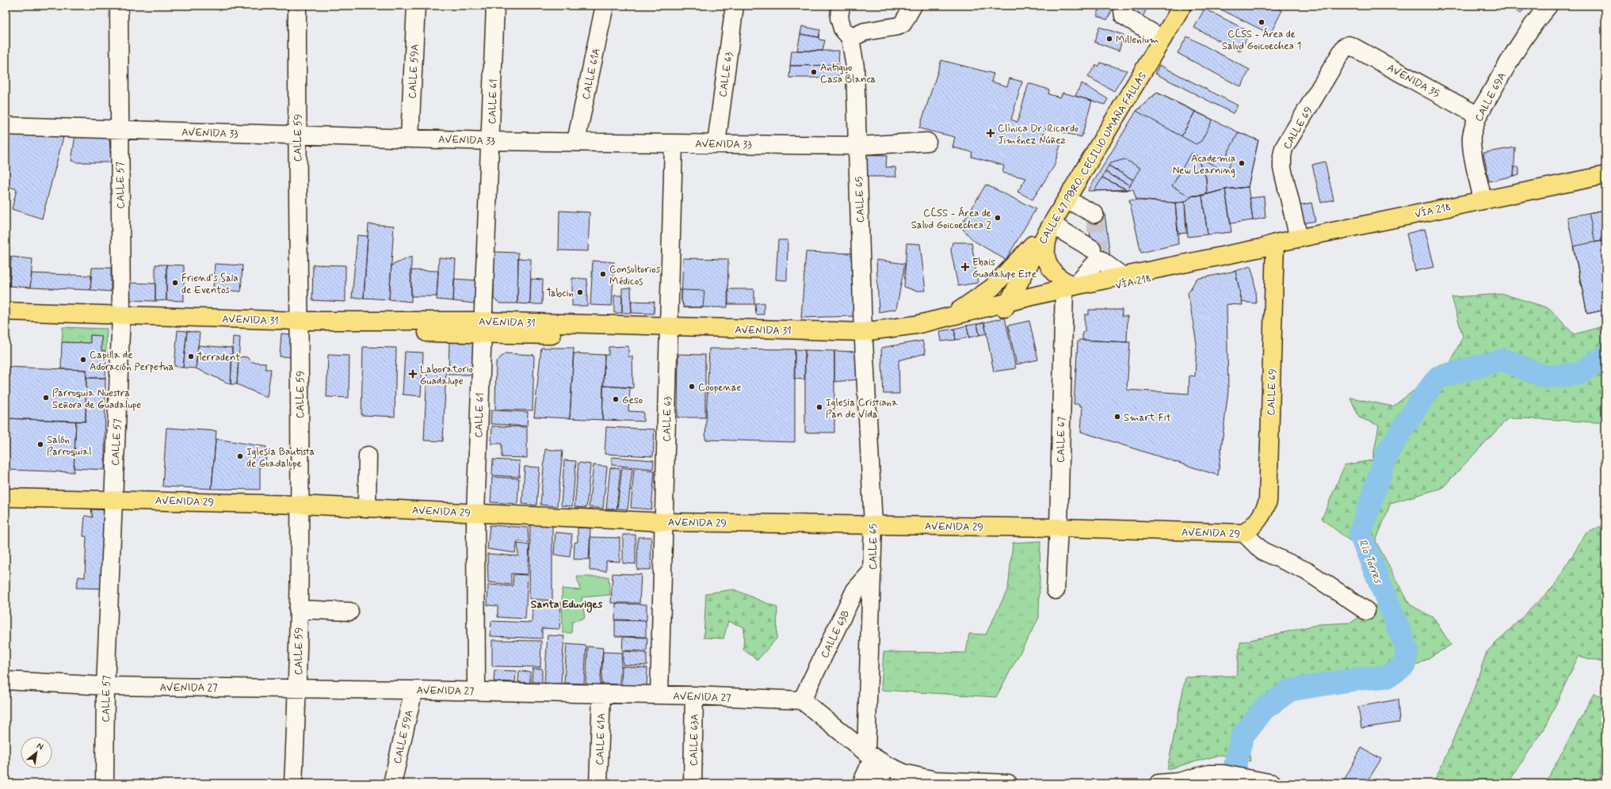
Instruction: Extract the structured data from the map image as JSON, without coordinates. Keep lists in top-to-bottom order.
{
  "streets": {
    "main road": [
      "CALLE 69",
      "CALLE 67 PBRO. CECILIO UMAÑA FALLAS",
      "VÍA 218",
      "AVENIDA 31",
      "AVENIDA 29"
    ],
    "street": [
      "CALLE 59A",
      "CALLE 61A",
      "CALLE 63",
      "AVENIDA 35",
      "CALLE 69A",
      "CALLE 61",
      "AVENIDA 33",
      "CALLE 59",
      "CALLE 57",
      "CALLE 65",
      "CALLE 67",
      "CALLE 63B",
      "AVENIDA 27",
      "CALLE 63A"
    ]
  },
  "crossings": [
    ["CALLE 59A", "AVENIDA 33"],
    ["CALLE 59A", "AVENIDA 27"],
    ["CALLE 61A", "AVENIDA 33"],
    ["CALLE 61A", "AVENIDA 27"],
    ["CALLE 63", "AVENIDA 33"],
    ["CALLE 63", "AVENIDA 31"],
    ["CALLE 63", "AVENIDA 29"],
    ["CALLE 63", "AVENIDA 27"],
    ["AVENIDA 35", "CALLE 69A"],
    ["AVENIDA 35", "CALLE 69"],
    ["CALLE 69A", "VÍA 218"],
    ["CALLE 61", "AVENIDA 33"],
    ["CALLE 61", "AVENIDA 31"],
    ["CALLE 61", "AVENIDA 29"],
    ["CALLE 61", "AVENIDA 27"],
    ["CALLE 69", "VÍA 218"],
    ["CALLE 69", "AVENIDA 29"],
    ["AVENIDA 33", "CALLE 59"],
    ["AVENIDA 33", "CALLE 57"],
    ["AVENIDA 33", "CALLE 65"],
    ["CALLE 59", "AVENIDA 31"],
    ["CALLE 59", "AVENIDA 29"],
    ["CALLE 59", "AVENIDA 27"],
    ["CALLE 67 PBRO. CECILIO UMAÑA FALLAS", "VÍA 218"],
    ["CALLE 67 PBRO. CECILIO UMAÑA FALLAS", "AVENIDA 31"],
    ["CALLE 57", "AVENIDA 31"],
    ["CALLE 57", "AVENIDA 29"],
    ["CALLE 57", "AVENIDA 27"],
    ["CALLE 65", "AVENIDA 31"],
    ["CALLE 65", "AVENIDA 29"],
    ["CALLE 65", "CALLE 63B"],
    ["VÍA 218", "AVENIDA 31"],
    ["VÍA 218", "CALLE 67"],
    ["CALLE 67", "AVENIDA 29"],
    ["CALLE 63B", "AVENIDA 27"],
    ["AVENIDA 27", "CALLE 63A"]
  ],
  "districts": ["Santa Eduviges"],
  "water": ["Río Torres"],
  "places": {
    "other": [
      "CCSS - Área de Salud Goicoechea 1",
      "Millenium",
      "Antiguo Casa Blanca",
      "Academia New Learning",
      "CCSS - Área de Salud Goicoechea 2",
      "Consultorios Médicos",
      "Friend's Sala de Eventos",
      "Tabcin",
      "Terradent",
      "Capilla de Adoración Perpetua",
      "Coopenae",
      "Parroquia Nuestra Señora de Guadalupe",
      "Geso",
      "Iglesia Cristiana Pan de Vida",
      "Smart Fit",
      "Salón Parroquial",
      "Iglesia Bautista de Guadalupe"
    ],
    "health": ["Clínica Dr. Ricardo Jiménez Núñez", "Ebais Guadalupe Este", "Laboratorio Guadalupe"]
  },
  "north": "top right"
}
